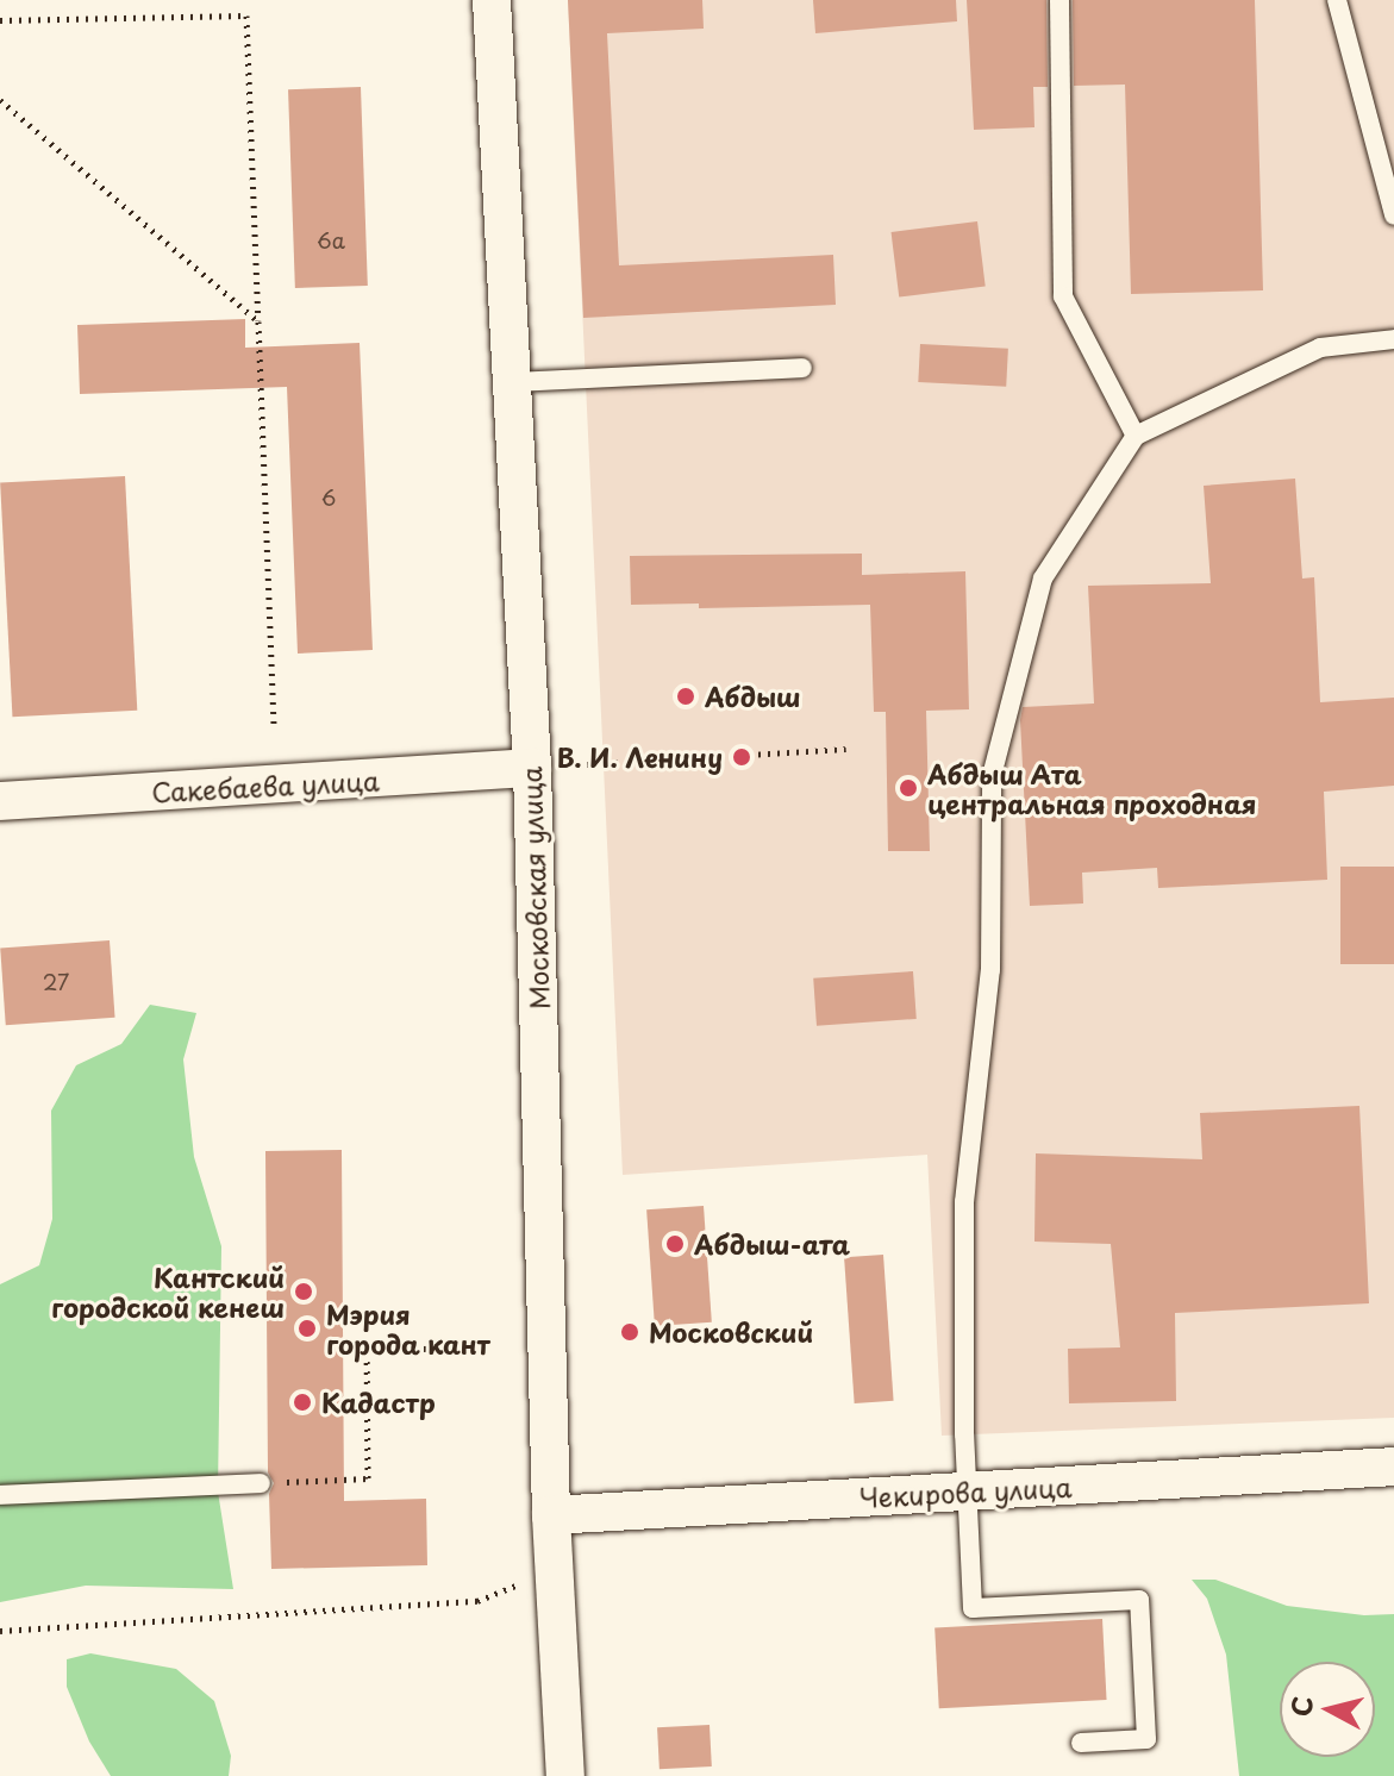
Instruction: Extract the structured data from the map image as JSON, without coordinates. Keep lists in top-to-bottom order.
{
  "streets": {
    "street": ["Сакебаева улица", "Московская улица", "Чекирова улица"]
  },
  "crossings": [
    ["Сакебаева улица", "Московская улица"],
    ["Московская улица", "Чекирова улица"]
  ],
  "places": [
    "Абдыш",
    "В. И. Ленину",
    "Абдыш Ата центральная проходная",
    "Абдыш-ата",
    "Кантский городской кенеш",
    "Мэрия города кант",
    "Московский",
    "Кадастр"
  ],
  "house_numbers": ["6а", "6", "27"],
  "north": "left"
}
